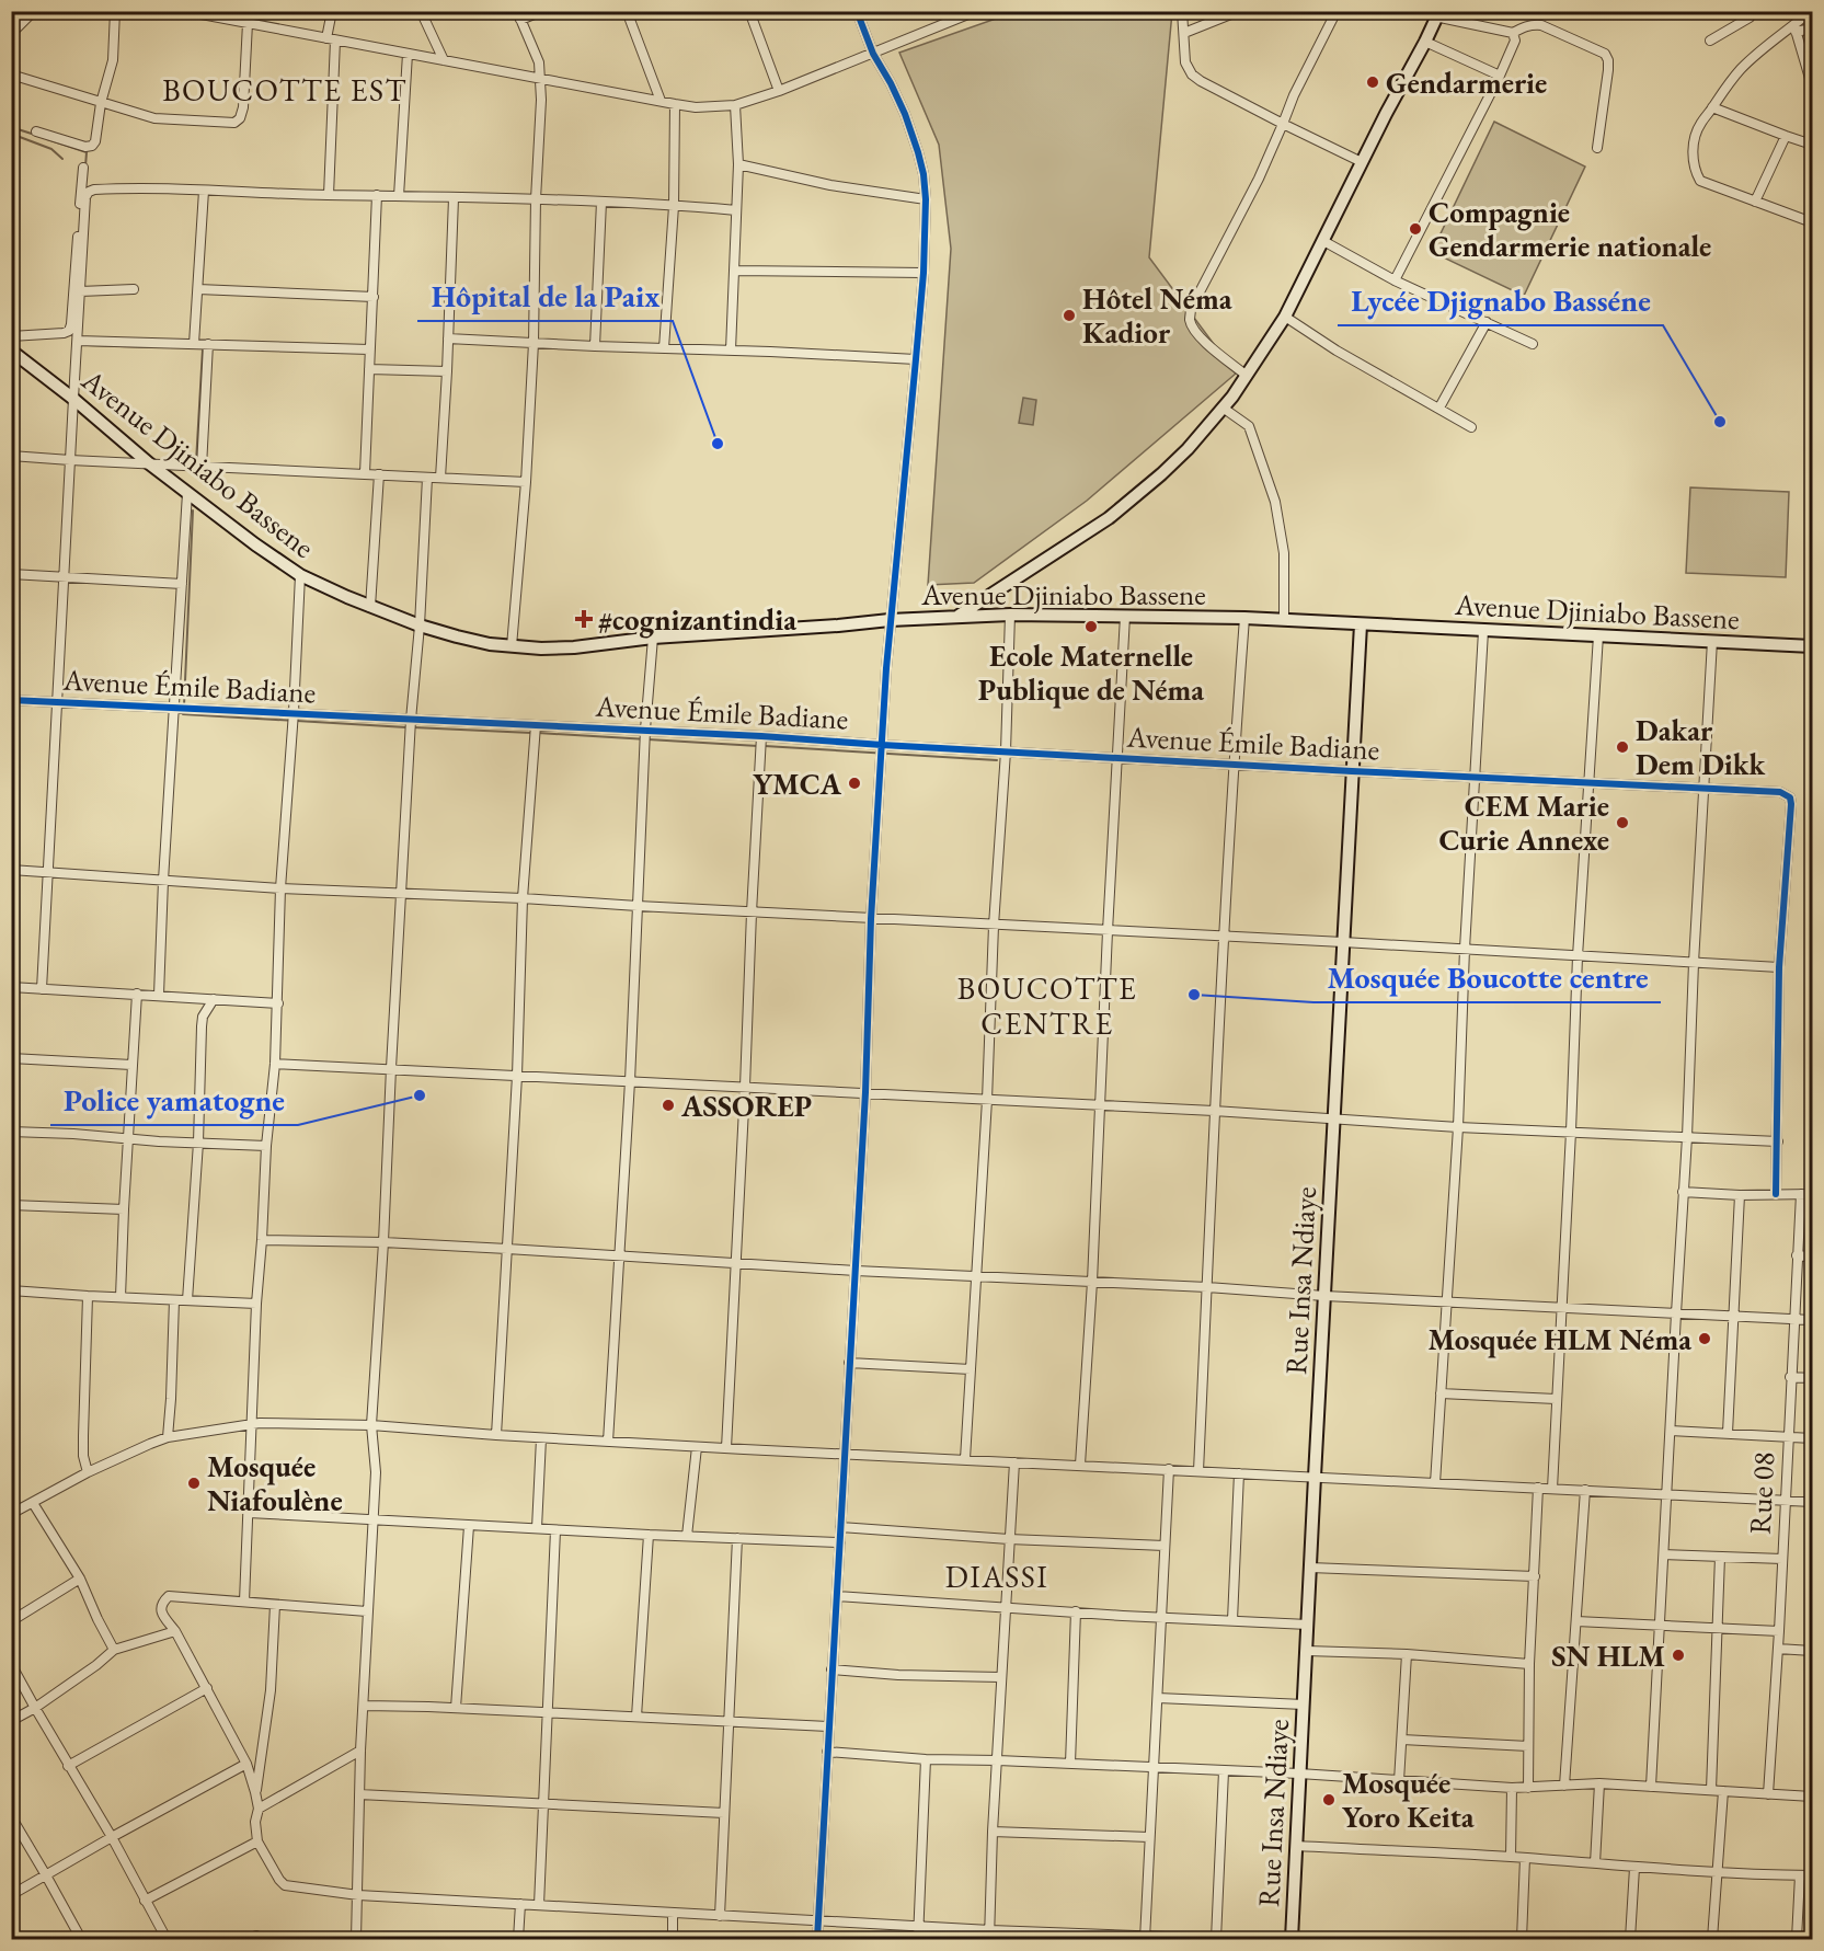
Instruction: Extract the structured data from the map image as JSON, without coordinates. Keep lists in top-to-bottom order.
{
  "streets": {
    "main road": ["Avenue Djiniabo Bassene", "Rue Insa Ndiaye"],
    "street": ["Avenue Émile Badiane", "Rue 08"]
  },
  "crossings": [
    ["Avenue Djiniabo Bassene", "Rue Insa Ndiaye"],
    ["Avenue Émile Badiane", "Rue Insa Ndiaye"]
  ],
  "districts": ["BOUCOTTE EST", "BOUCOTTE CENTRE", "DIASSI"],
  "places": {
    "other": [
      "Gendarmerie",
      "Compagnie Gendarmerie nationale",
      "Hôtel Néma Kadior",
      "Lycée Djignabo Basséne",
      "Hôpital de la Paix",
      "Ecole Maternelle Publique de Néma",
      "Dakar Dem Dikk",
      "YMCA",
      "CEM Marie Curie Annexe",
      "Mosquée Boucotte centre",
      "Police yamatogne",
      "ASSOREP",
      "Mosquée HLM Néma",
      "Mosquée Niafoulène",
      "SN HLM",
      "Mosquée Yoro Keita"
    ],
    "health": ["#cognizantindia"]
  }
}
